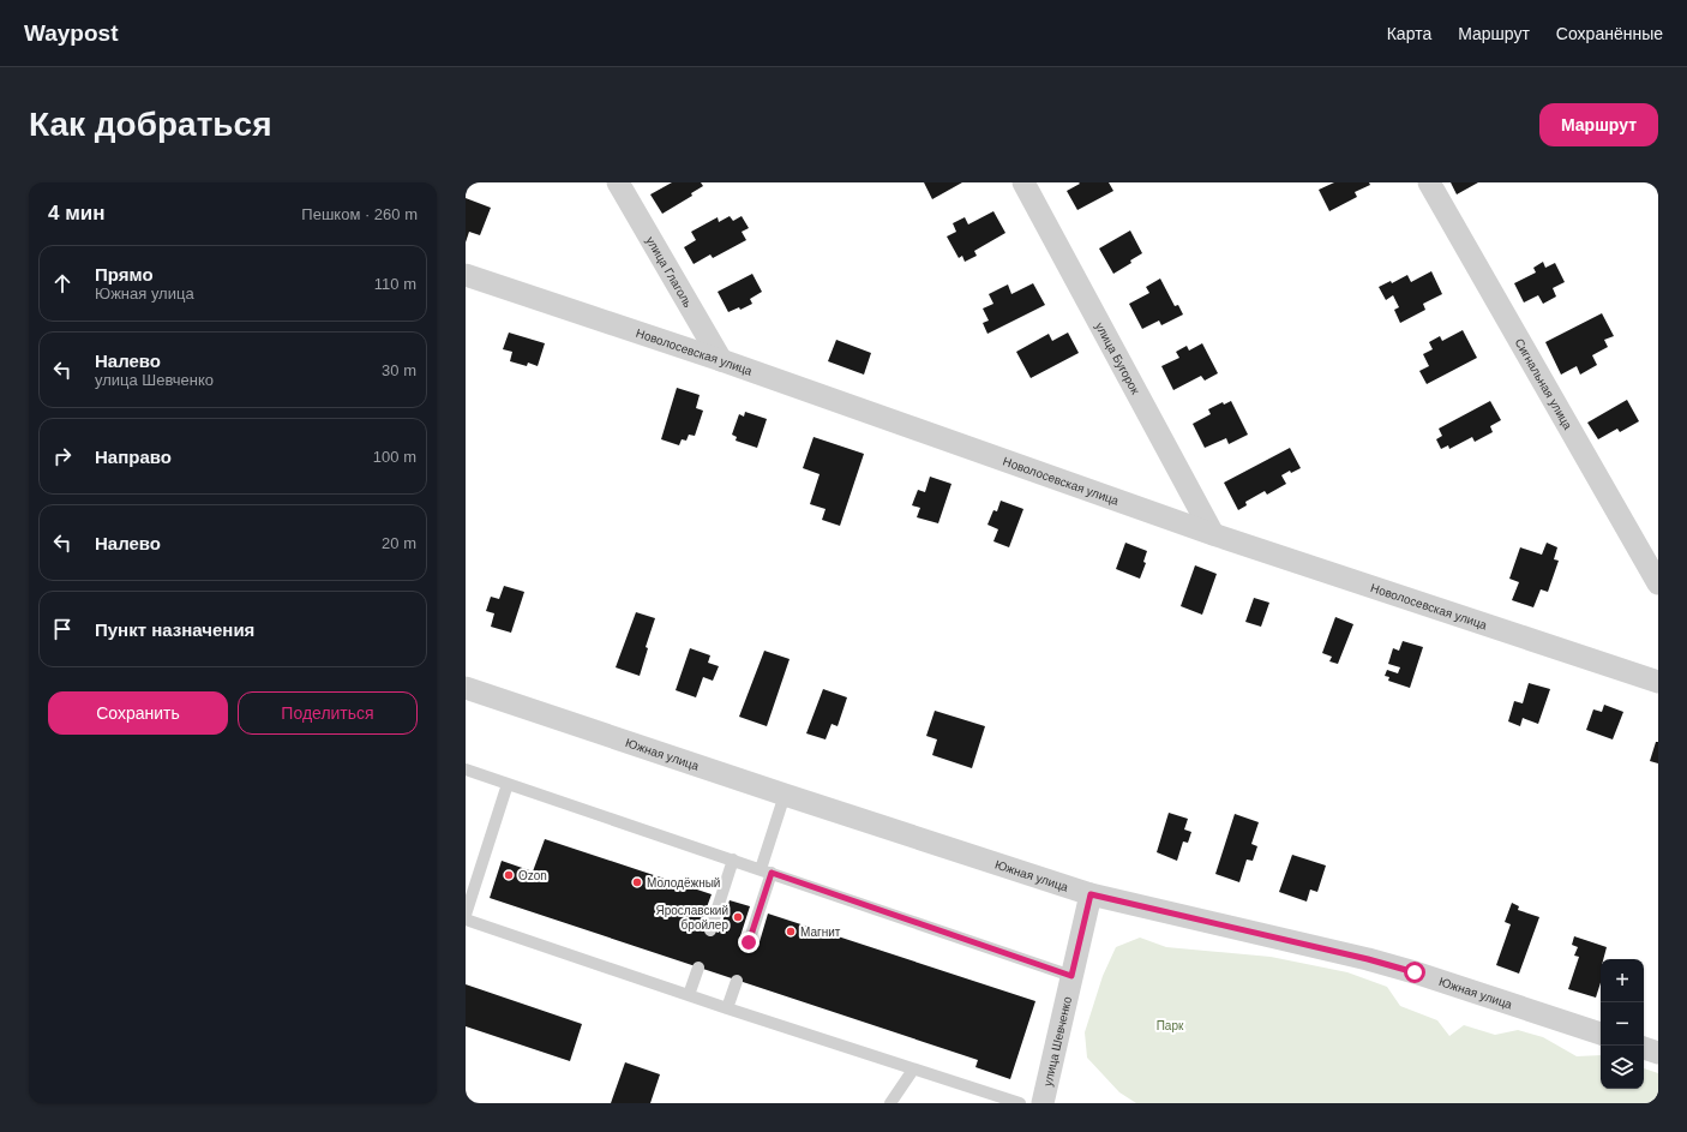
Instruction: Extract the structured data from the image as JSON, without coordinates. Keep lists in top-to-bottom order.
{
  "streets": {
    "street": [
      "улица Глаголь",
      "Новолосевская улица",
      "улица Бугорок",
      "Сигнальная улица",
      "Южная улица",
      "улица Шевченко"
    ]
  },
  "crossings": [
    ["улица Глаголь", "Новолосевская улица"],
    ["Новолосевская улица", "улица Бугорок"],
    ["Южная улица", "улица Шевченко"]
  ],
  "parks": ["Парк"],
  "places": [
    "Ozon",
    "Молодёжный",
    "Ярославский бройлер",
    "Магнит"
  ],
  "page": {
    "header": "Waypost",
    "nav": ["Карта", "Маршрут", "Сохранённые"],
    "buttons": [
      "Маршрут",
      ["Сохранить", "Поделиться"]
    ],
    "title": "Как добраться",
    "heading": ["4 мин", "Пешком · 260 m"],
    "list": [
      ["Прямо", "Южная улица", "110 m"],
      ["Налево", "улица Шевченко", "30 m"],
      ["Направо", "100 m"],
      ["Налево", "20 m"],
      "Пункт назначения"
    ],
    "map_buttons": ["+", "−"]
  }
}
